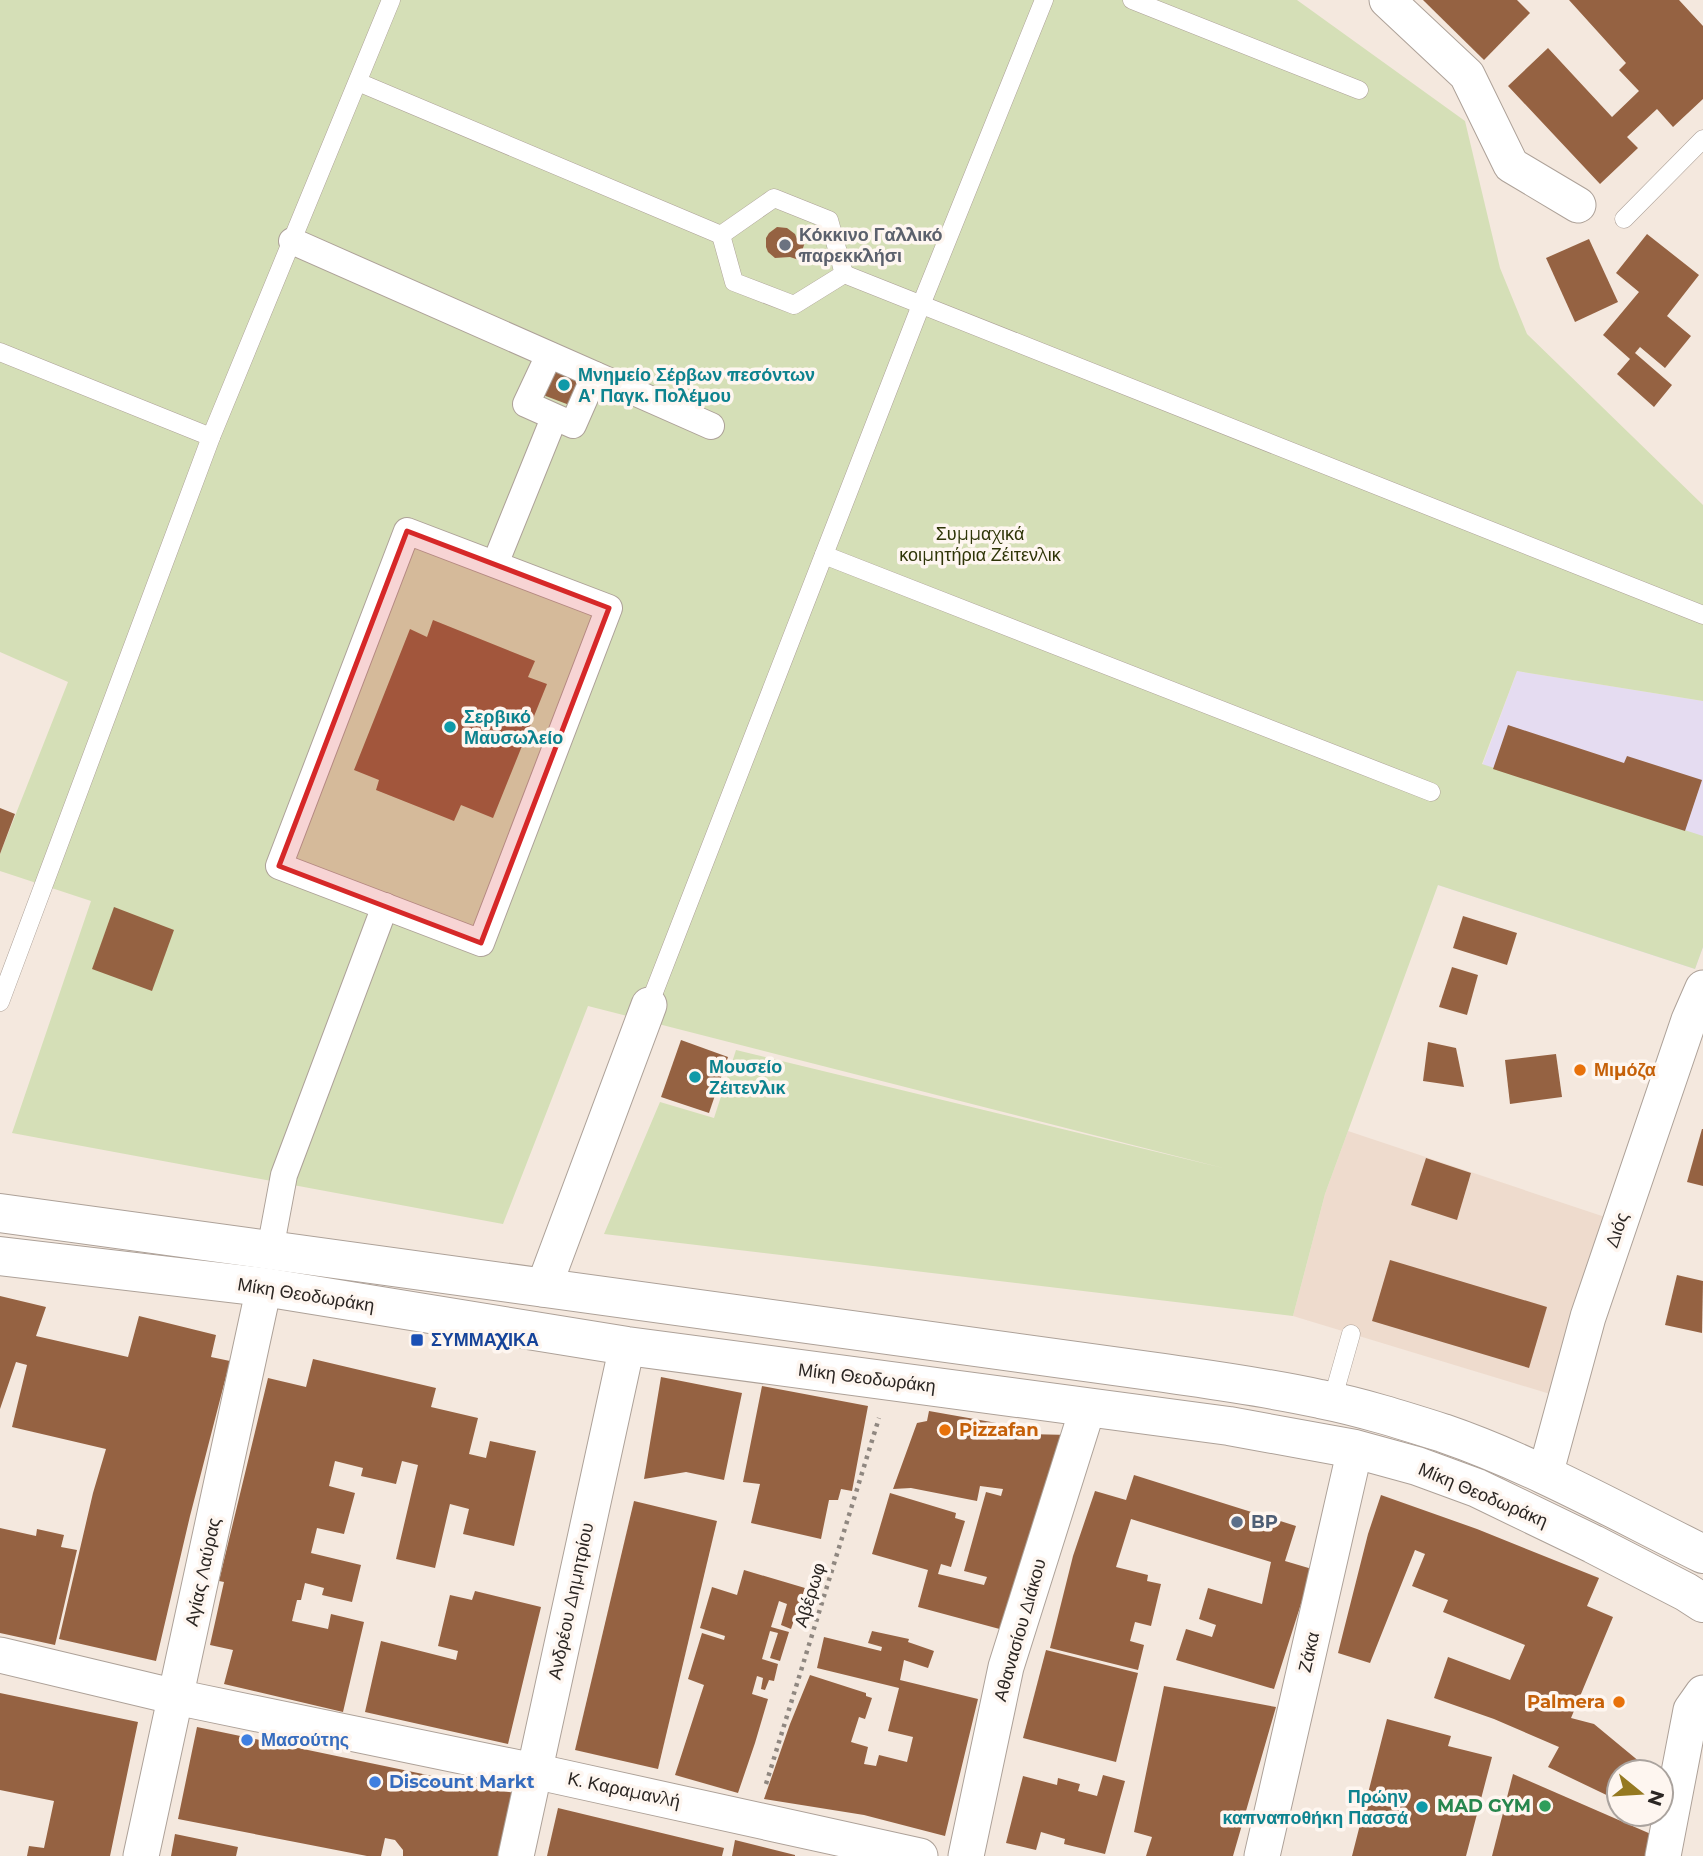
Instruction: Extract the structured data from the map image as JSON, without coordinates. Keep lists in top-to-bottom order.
{
  "streets": {
    "highway": ["Μίκη Θεοδωράκη"],
    "street": [
      "Διός",
      "Αγίας Λαύρας",
      "Ανδρέου Δημητρίου",
      "Αθανασίου Διάκου",
      "Ζάκα",
      "Κ. Καραμανλή"
    ],
    "path": ["Αβέρωφ"]
  },
  "crossings": [
    ["Διός", "Μίκη Θεοδωράκη"],
    ["Μίκη Θεοδωράκη", "Αγίας Λαύρας"],
    ["Μίκη Θεοδωράκη", "Αβέρωφ"],
    ["Μίκη Θεοδωράκη", "Ανδρέου Δημητρίου"],
    ["Μίκη Θεοδωράκη", "Αθανασίου Διάκου"],
    ["Μίκη Θεοδωράκη", "Ζάκα"],
    ["Αγίας Λαύρας", "Κ. Καραμανλή"],
    ["Αβέρωφ", "Κ. Καραμανλή"],
    ["Ανδρέου Δημητρίου", "Κ. Καραμανλή"]
  ],
  "parks": ["Συμμαχικά κοιμητήρια Ζέιτενλικ"],
  "places": {
    "other": [
      "Κόκκινο Γαλλικό παρεκκλήσι",
      "Μνημείο Σέρβων πεσόντων Α' Παγκ. Πολέμου",
      "Σερβικό Μαυσωλείο",
      "Μιμόζα",
      "Μουσείο Ζέιτενλικ",
      "Pizzafan",
      "BP",
      "Palmera",
      "Μασούτης",
      "Discount Markt",
      "MAD GYM",
      "Πρώην καπναποθήκη Πασσά"
    ],
    "transit": ["ΣΥΜΜΑΧΙΚΑ"]
  },
  "north": "right"
}
